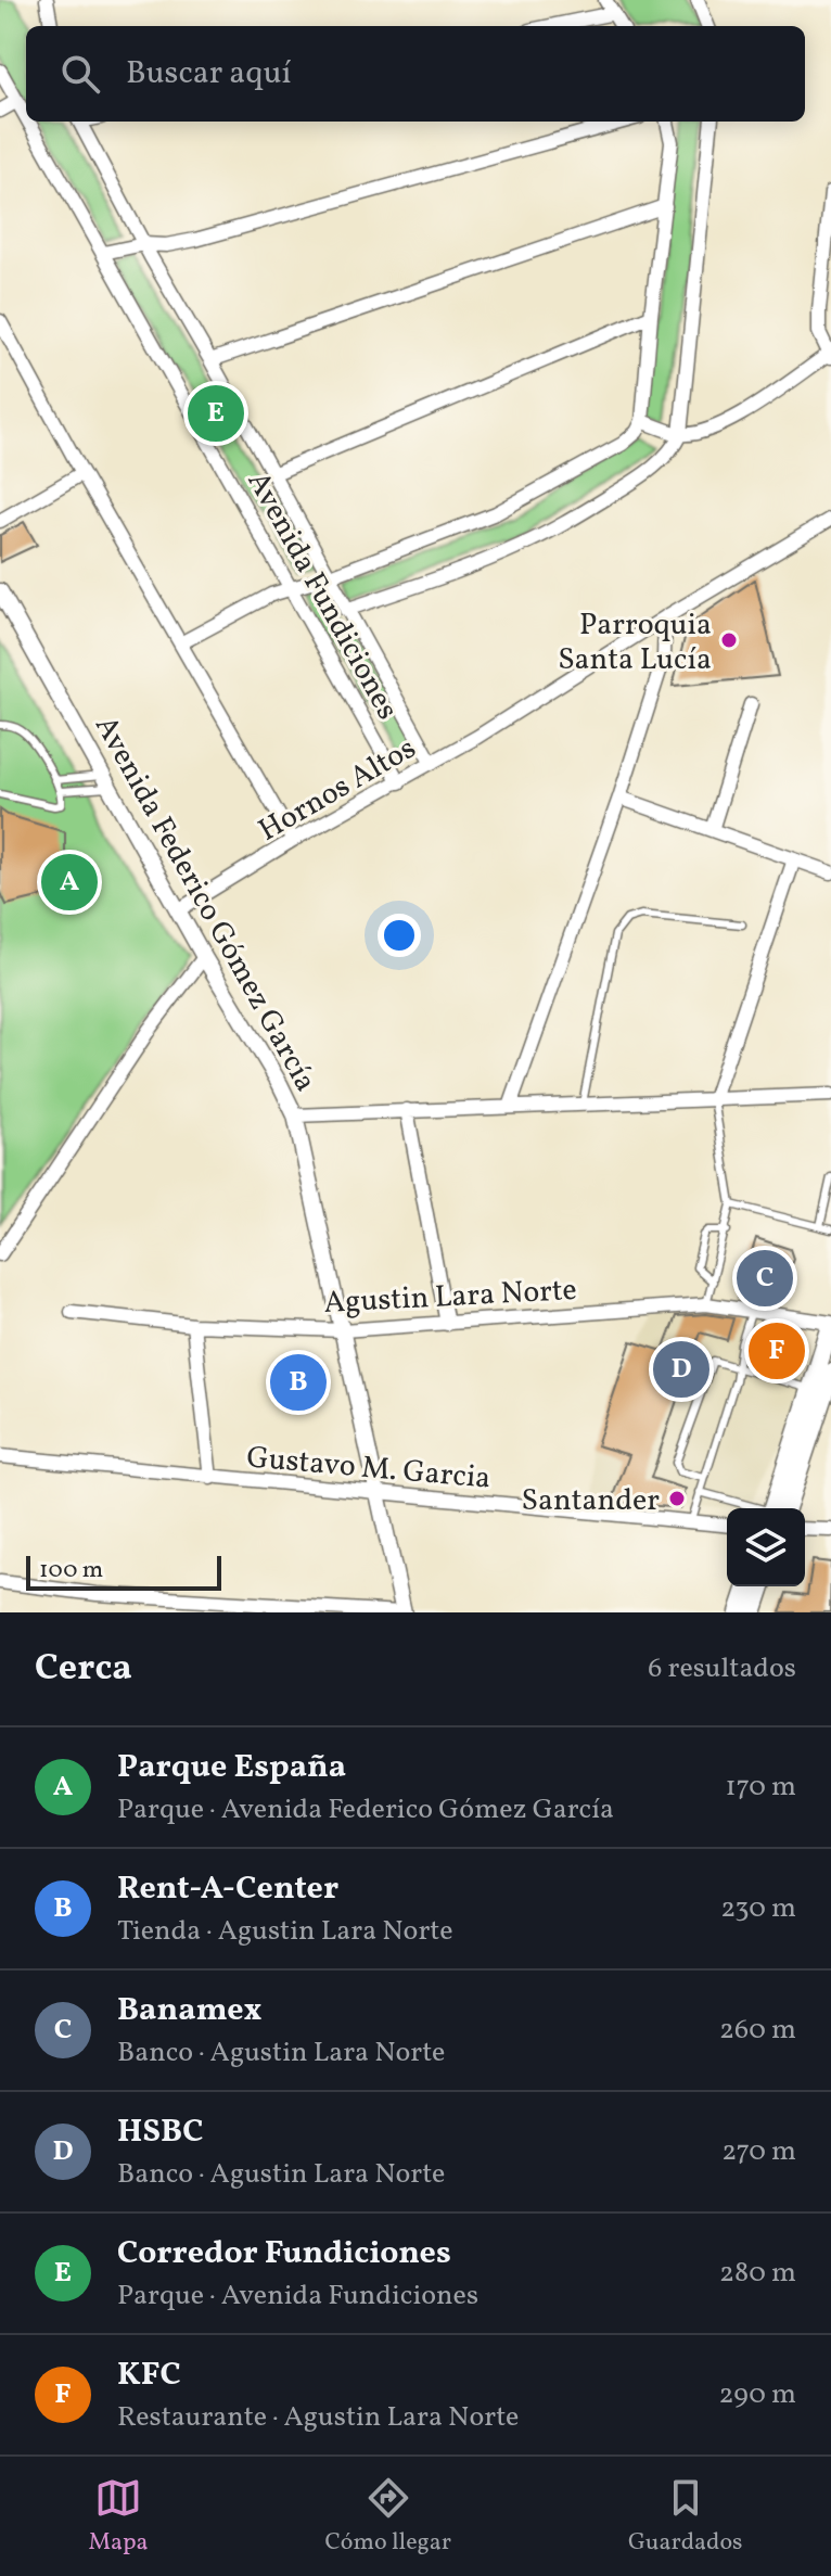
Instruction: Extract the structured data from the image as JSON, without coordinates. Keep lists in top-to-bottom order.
{
  "streets": {
    "street": [
      "Avenida Fundiciones",
      "Hornos Altos",
      "Avenida Federico Gómez García",
      "Agustin Lara Norte",
      "Gustavo M. Garcia"
    ]
  },
  "crossings": [
    ["Avenida Fundiciones", "Hornos Altos"],
    ["Hornos Altos", "Avenida Federico Gómez García"],
    ["Avenida Federico Gómez García", "Agustin Lara Norte"],
    ["Avenida Federico Gómez García", "Gustavo M. Garcia"]
  ],
  "places": ["Parroquia Santa Lucía", "Santander"],
  "scale_bar": "100 m",
  "page": {
    "search": "Buscar aquí",
    "pins": [
      "E",
      "A",
      "C",
      "F",
      "D",
      "B"
    ],
    "scale": "100 m",
    "heading": ["Cerca", "6 resultados"],
    "list": [
      {
        "mark": "A",
        "name": "Parque España",
        "note": "Parque · Avenida Federico Gómez García",
        "value": "170 m"
      },
      {
        "mark": "B",
        "name": "Rent-A-Center",
        "note": "Tienda · Agustin Lara Norte",
        "value": "230 m"
      },
      {
        "mark": "C",
        "name": "Banamex",
        "note": "Banco · Agustin Lara Norte",
        "value": "260 m"
      },
      {
        "mark": "D",
        "name": "HSBC",
        "note": "Banco · Agustin Lara Norte",
        "value": "270 m"
      },
      {
        "mark": "E",
        "name": "Corredor Fundiciones",
        "note": "Parque · Avenida Fundiciones",
        "value": "280 m"
      },
      {
        "mark": "F",
        "name": "KFC",
        "note": "Restaurante · Agustin Lara Norte",
        "value": "290 m"
      }
    ],
    "nav": ["Mapa", "Cómo llegar", "Guardados"]
  }
}
